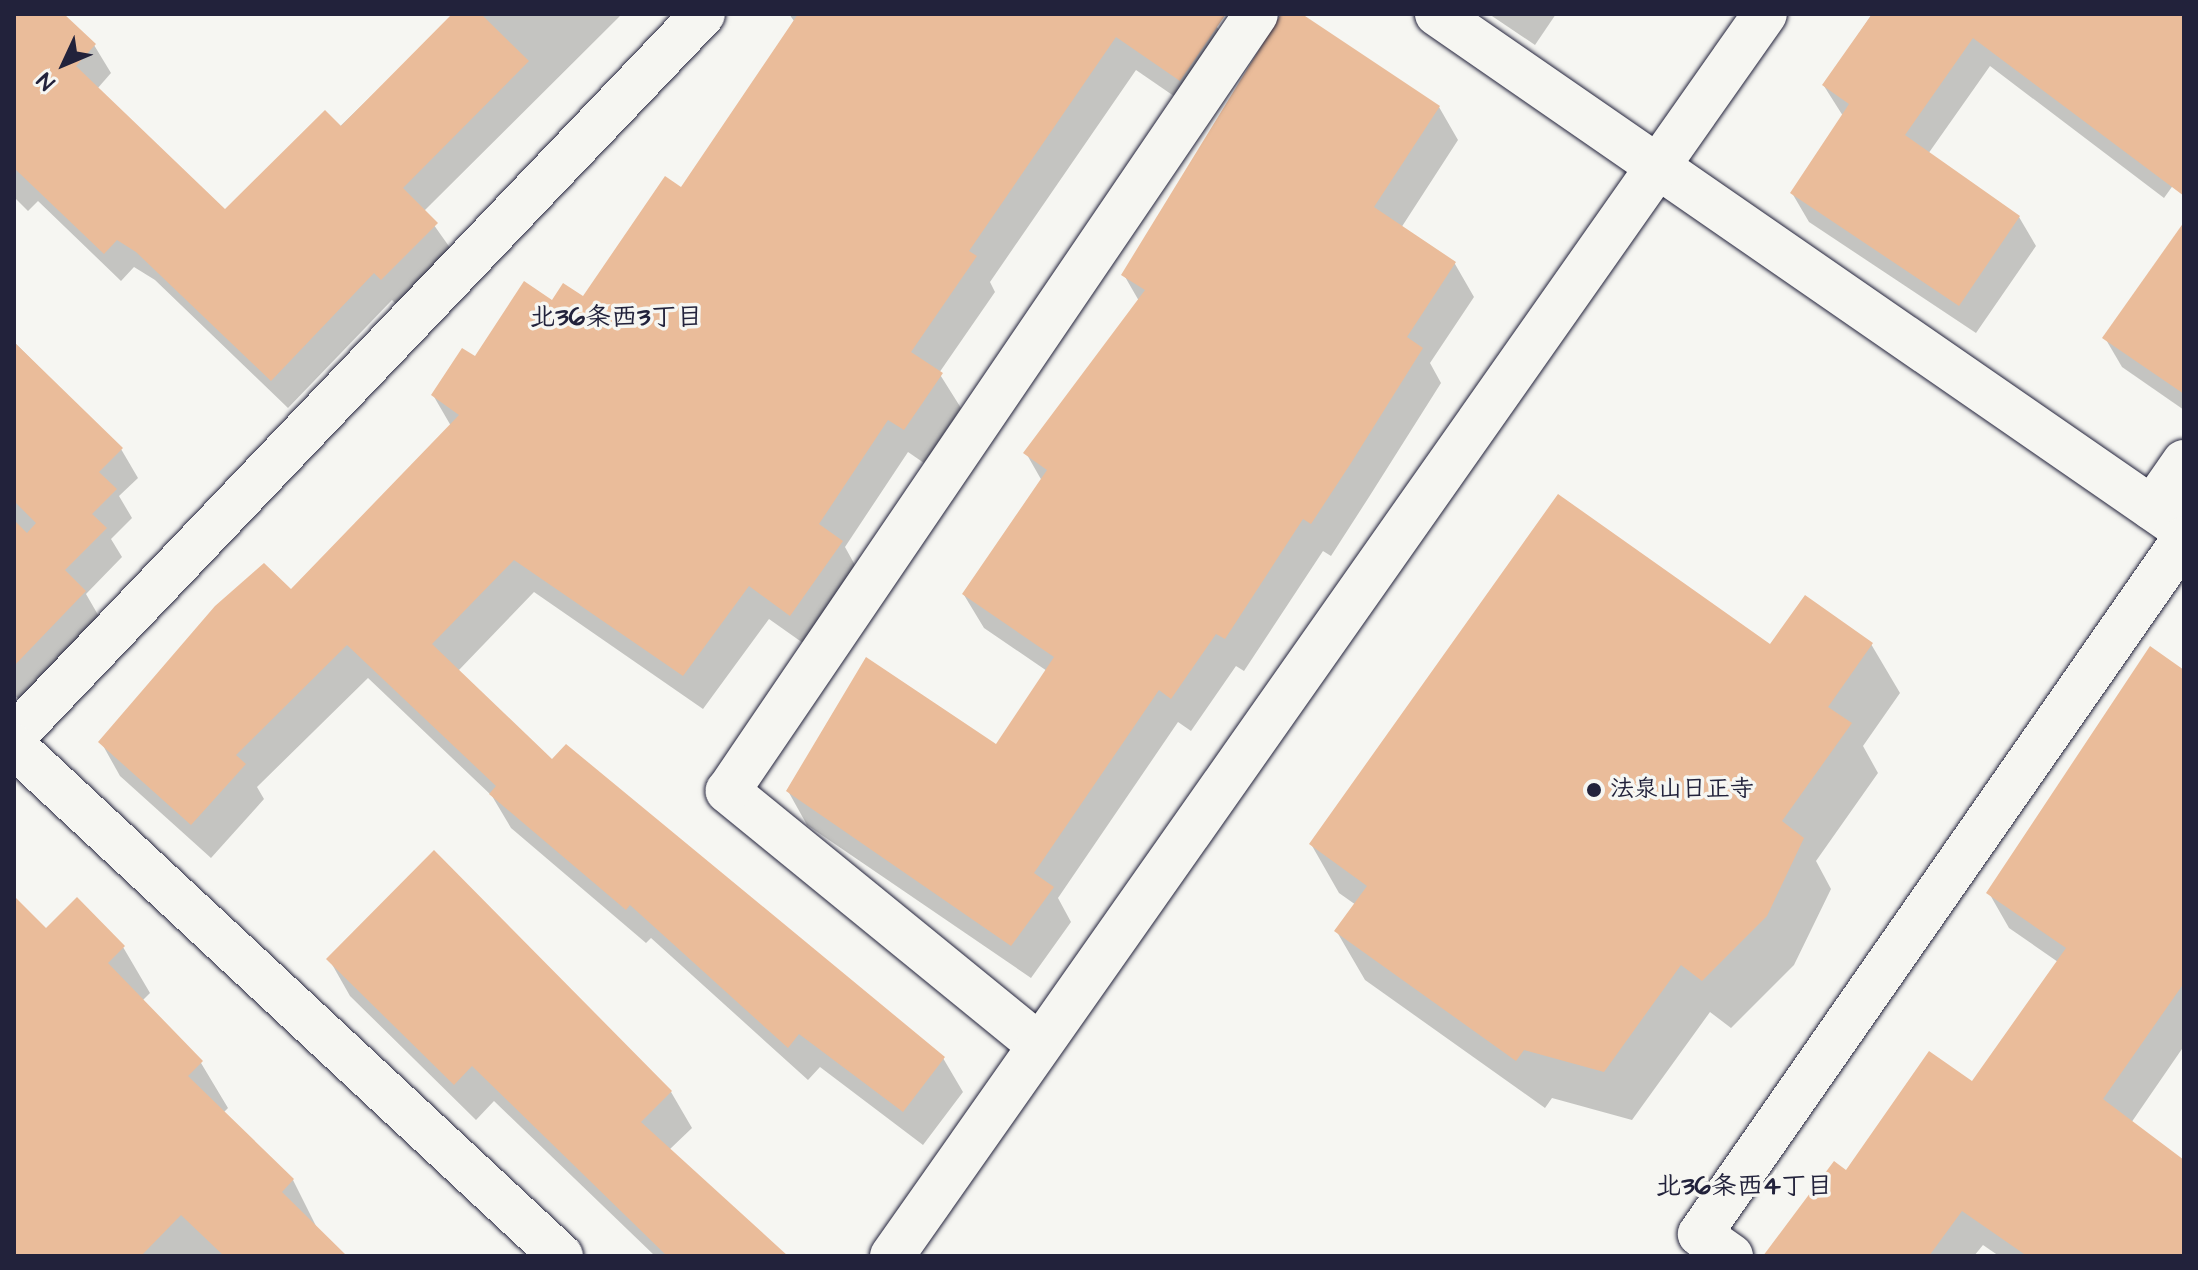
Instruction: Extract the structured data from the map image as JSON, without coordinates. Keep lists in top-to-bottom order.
{
  "districts": ["北36条西3丁目", "北36条西4丁目"],
  "places": ["法泉山日正寺"],
  "north": "bottom left"
}
